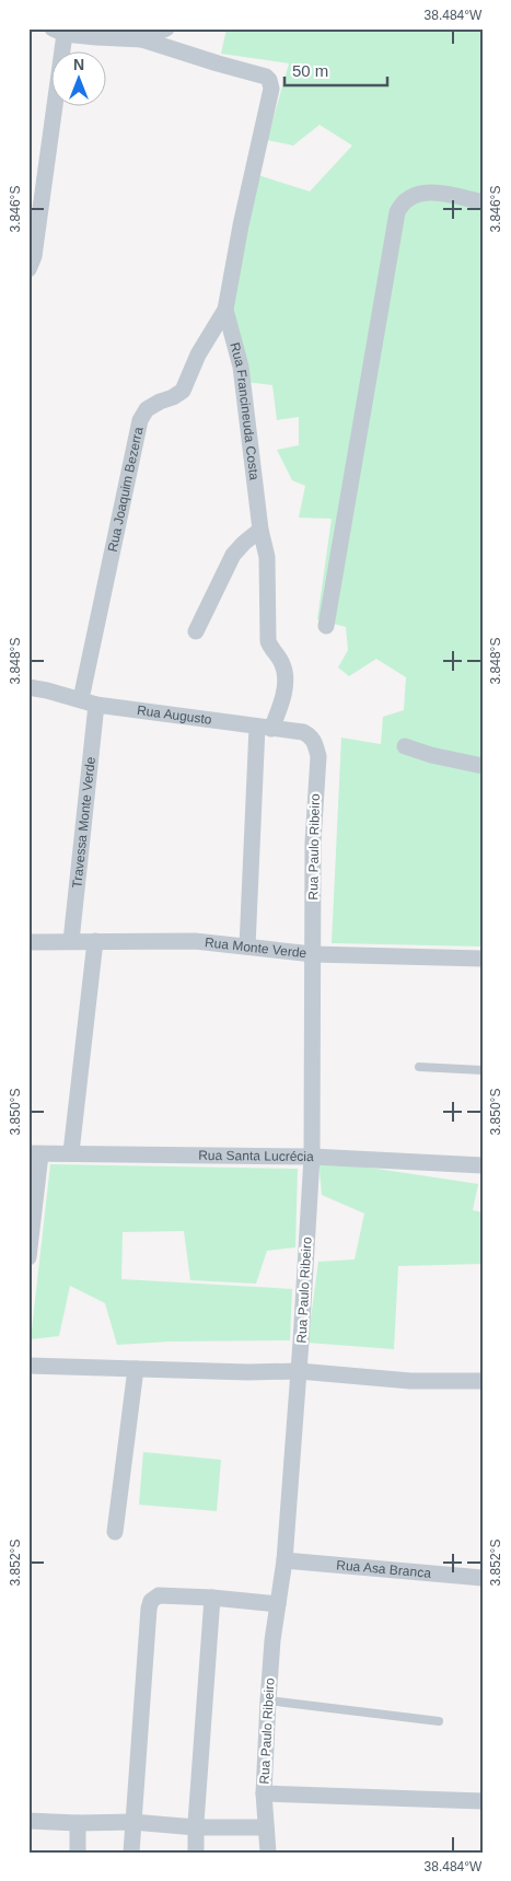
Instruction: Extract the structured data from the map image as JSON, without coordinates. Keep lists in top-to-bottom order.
{
  "streets": {
    "street": [
      "Rua Francineuda Costa",
      "Rua Joaquim Bezerra",
      "Rua Augusto",
      "Travessa Monte Verde",
      "Rua Paulo Ribeiro",
      "Rua Monte Verde",
      "Rua Santa Lucrécia",
      "Rua Asa Branca"
    ]
  },
  "crossings": [
    ["Rua Francineuda Costa", "Rua Joaquim Bezerra"],
    ["Rua Francineuda Costa", "Rua Augusto"],
    ["Rua Francineuda Costa", "Rua Monte Verde"],
    ["Rua Joaquim Bezerra", "Rua Augusto"],
    ["Rua Joaquim Bezerra", "Travessa Monte Verde"],
    ["Rua Augusto", "Travessa Monte Verde"],
    ["Rua Augusto", "Rua Paulo Ribeiro"],
    ["Travessa Monte Verde", "Rua Monte Verde"],
    ["Rua Paulo Ribeiro", "Rua Monte Verde"],
    ["Rua Paulo Ribeiro", "Rua Santa Lucrécia"],
    ["Rua Paulo Ribeiro", "Rua Asa Branca"]
  ],
  "scale_bar": "50 m",
  "north": "top",
  "coordinates": [
    "38.484°W",
    "3.846°S",
    "3.848°S",
    "3.850°S",
    "3.852°S"
  ]
}
